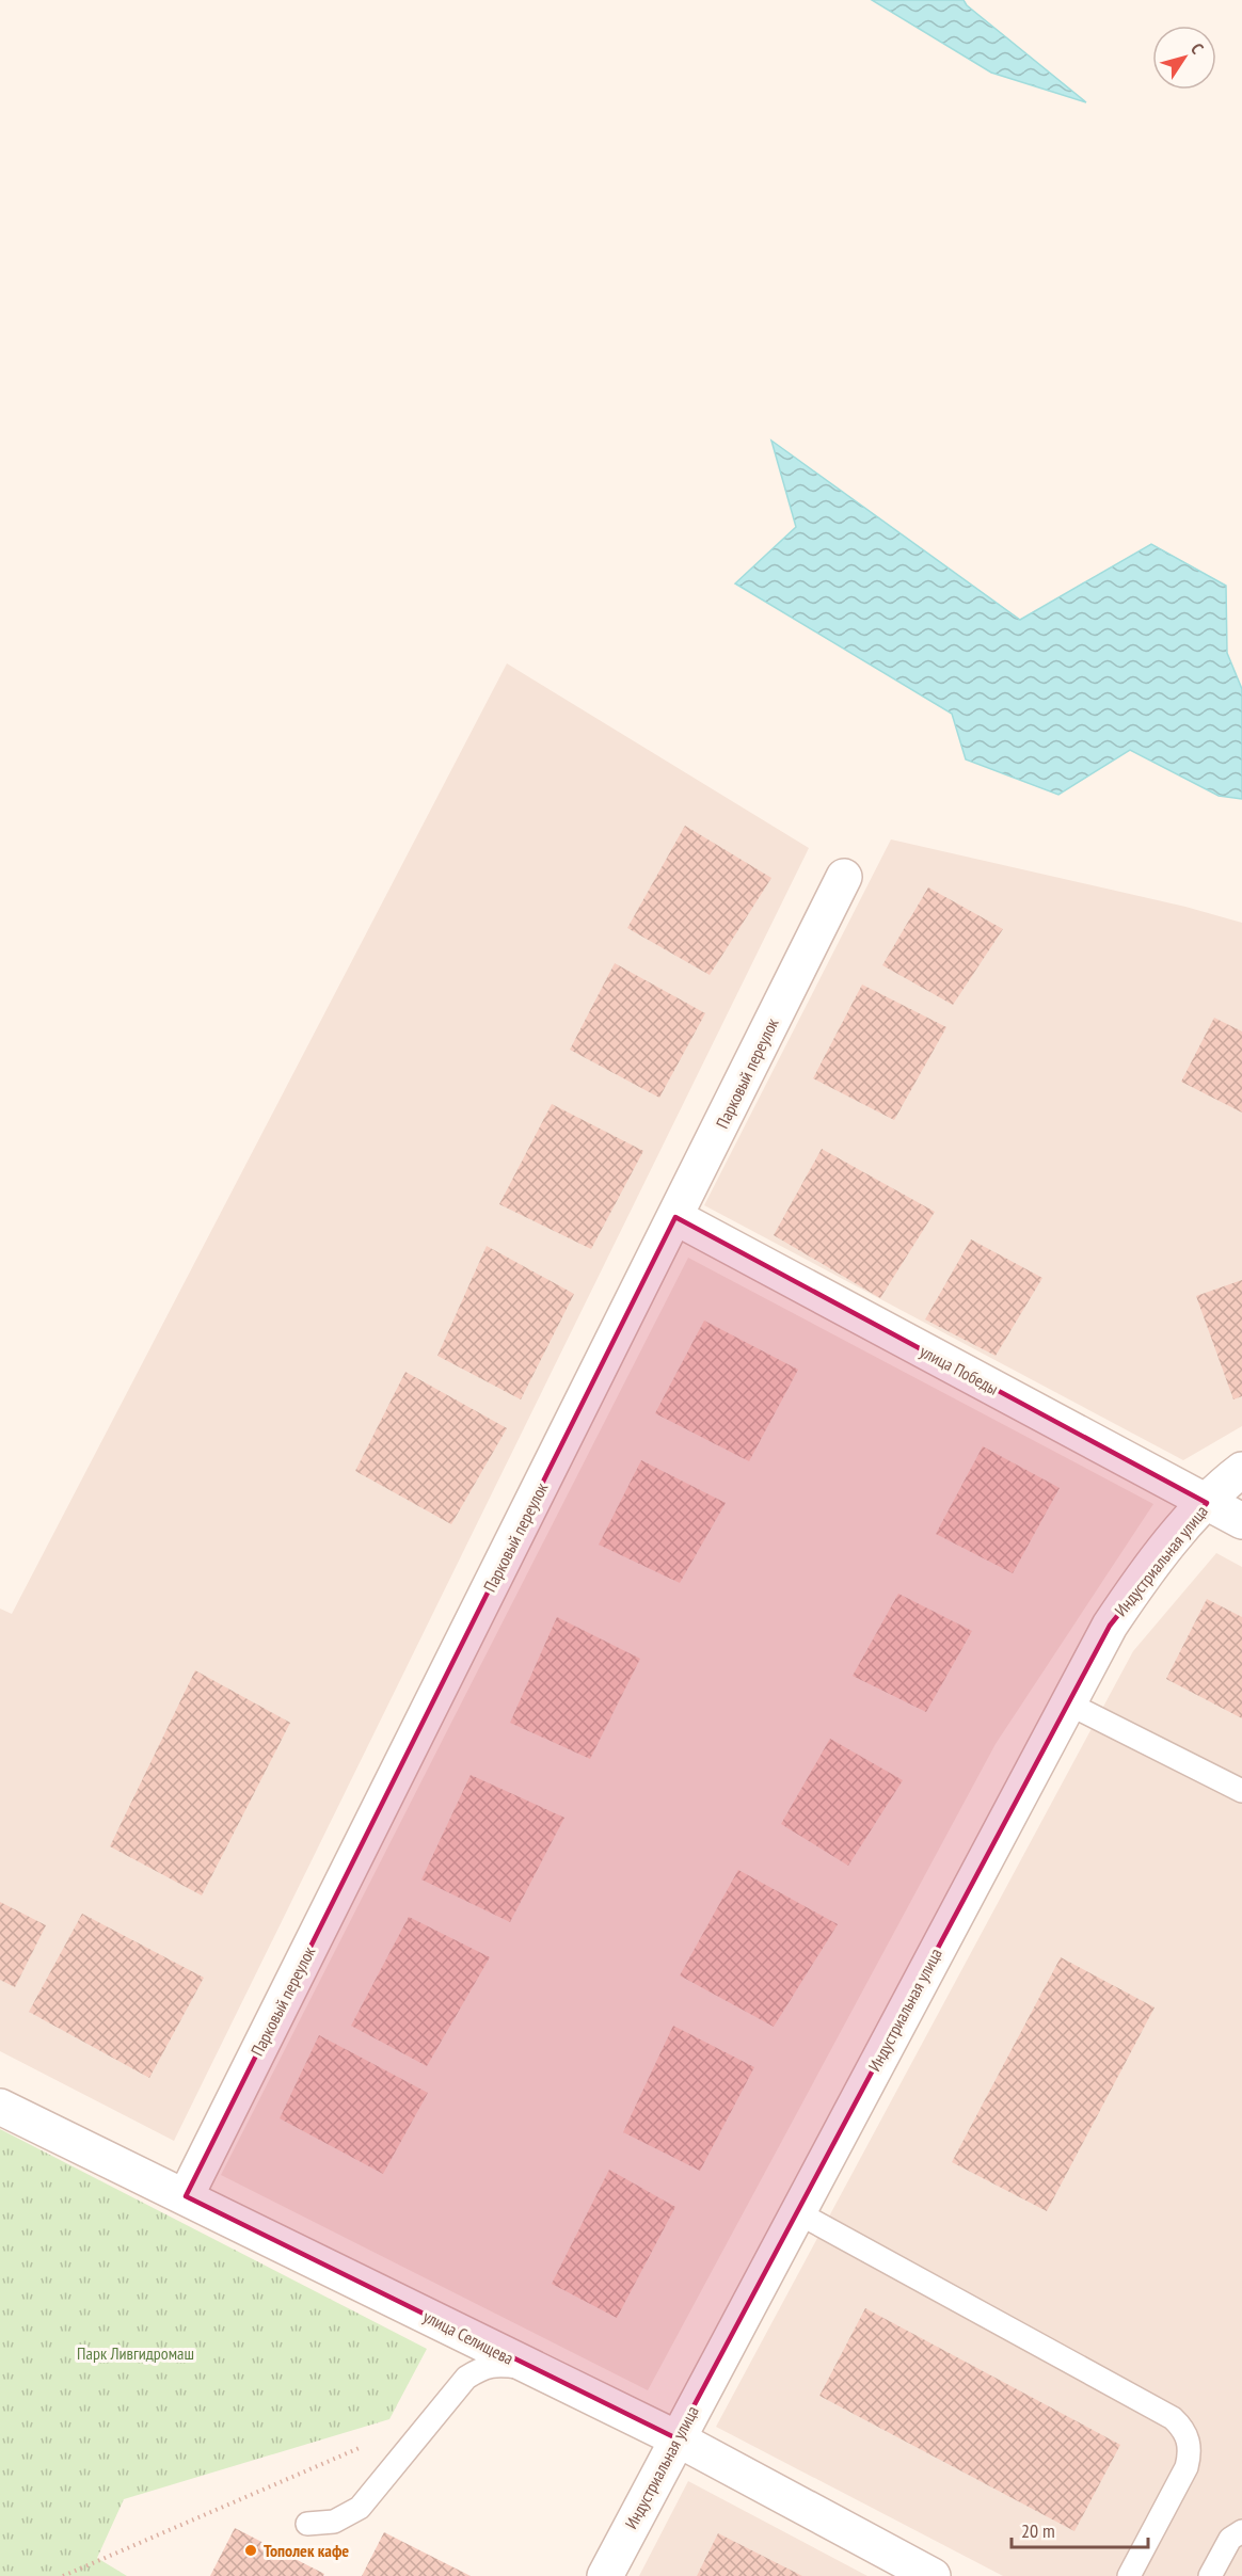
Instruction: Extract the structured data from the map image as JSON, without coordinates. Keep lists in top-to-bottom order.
{
  "streets": {
    "street": [
      "Парковый переулок",
      "улица Победы",
      "Индустриальная улица",
      "улица Селищева"
    ]
  },
  "crossings": [
    ["Парковый переулок", "улица Победы"],
    ["Парковый переулок", "улица Селищева"],
    ["улица Победы", "Индустриальная улица"],
    ["Индустриальная улица", "улица Селищева"]
  ],
  "parks": ["Парк Ливгидромаш"],
  "places": ["Тополек кафе"],
  "scale_bar": "20 m",
  "north": "top right"
}
